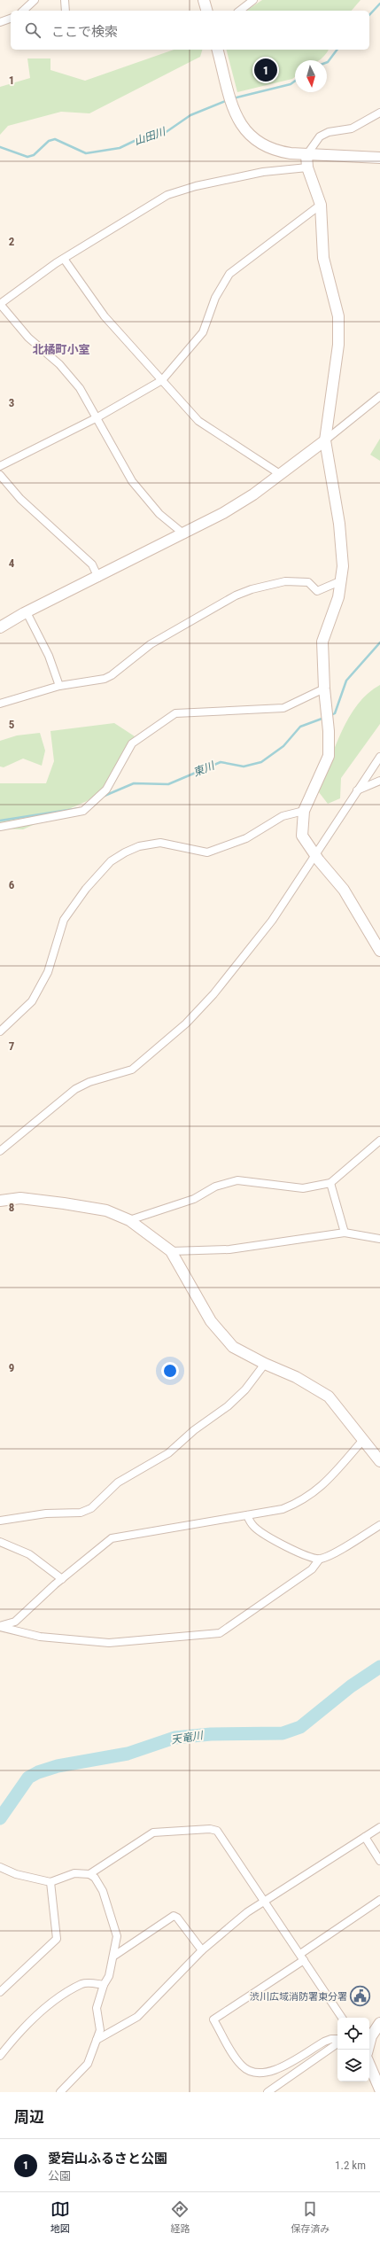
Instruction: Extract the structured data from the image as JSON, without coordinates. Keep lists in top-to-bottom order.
{
  "districts": ["北橘町小室"],
  "water": ["山田川", "東川", "天竜川"],
  "places": {
    "public building": ["渋川広域消防署東分署"]
  },
  "north": "bottom",
  "page": {
    "search": "ここで検索",
    "pins": "1",
    "heading": "周辺",
    "list": [
      {
        "mark": "1",
        "name": "愛宕山ふるさと公園",
        "note": "公園",
        "value": "1.2 km"
      }
    ],
    "nav": ["地図", "経路", "保存済み"]
  },
  "grid": {
    "rows": [
      "1",
      "2",
      "3",
      "4",
      "5",
      "6",
      "7",
      "8",
      "9"
    ]
  }
}
